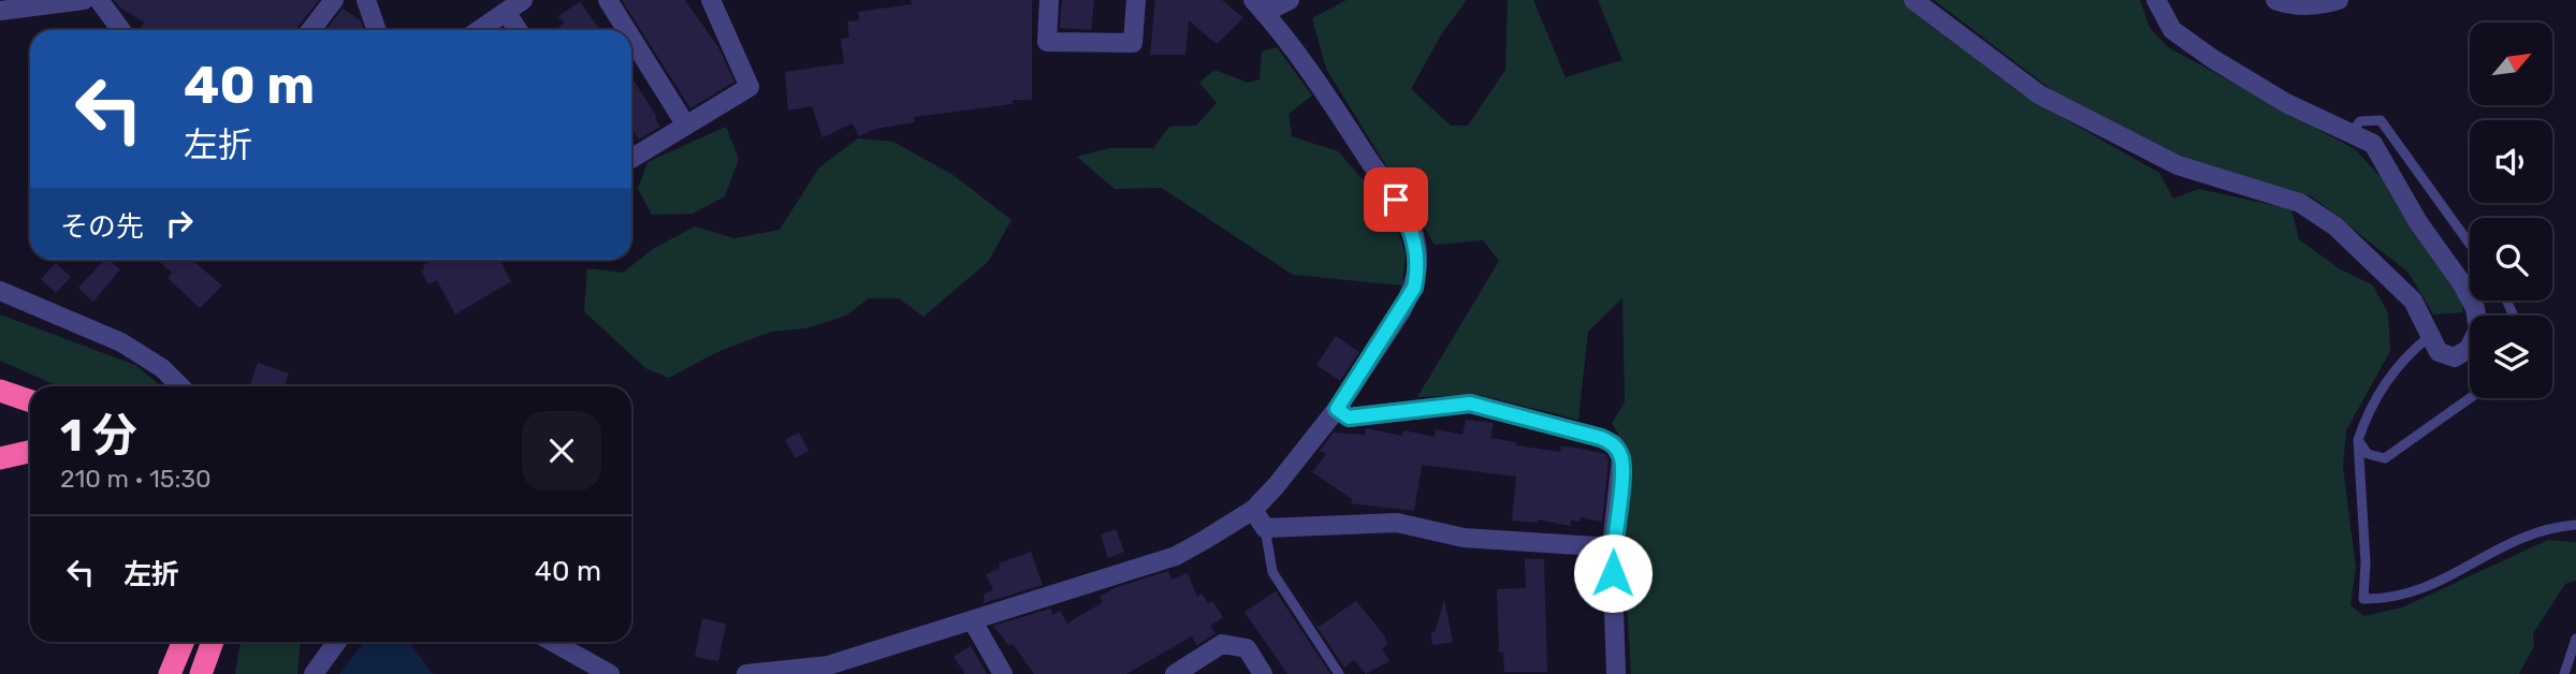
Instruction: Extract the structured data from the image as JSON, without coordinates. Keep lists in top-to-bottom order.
{
  "north": "top right",
  "page": {
    "turn": ["40 m", "左折"],
    "then": "その先",
    "heading": ["1 分", "210 m · 15:30"],
    "list": [
      {
        "name": "左折",
        "value": "40 m"
      }
    ]
  }
}
